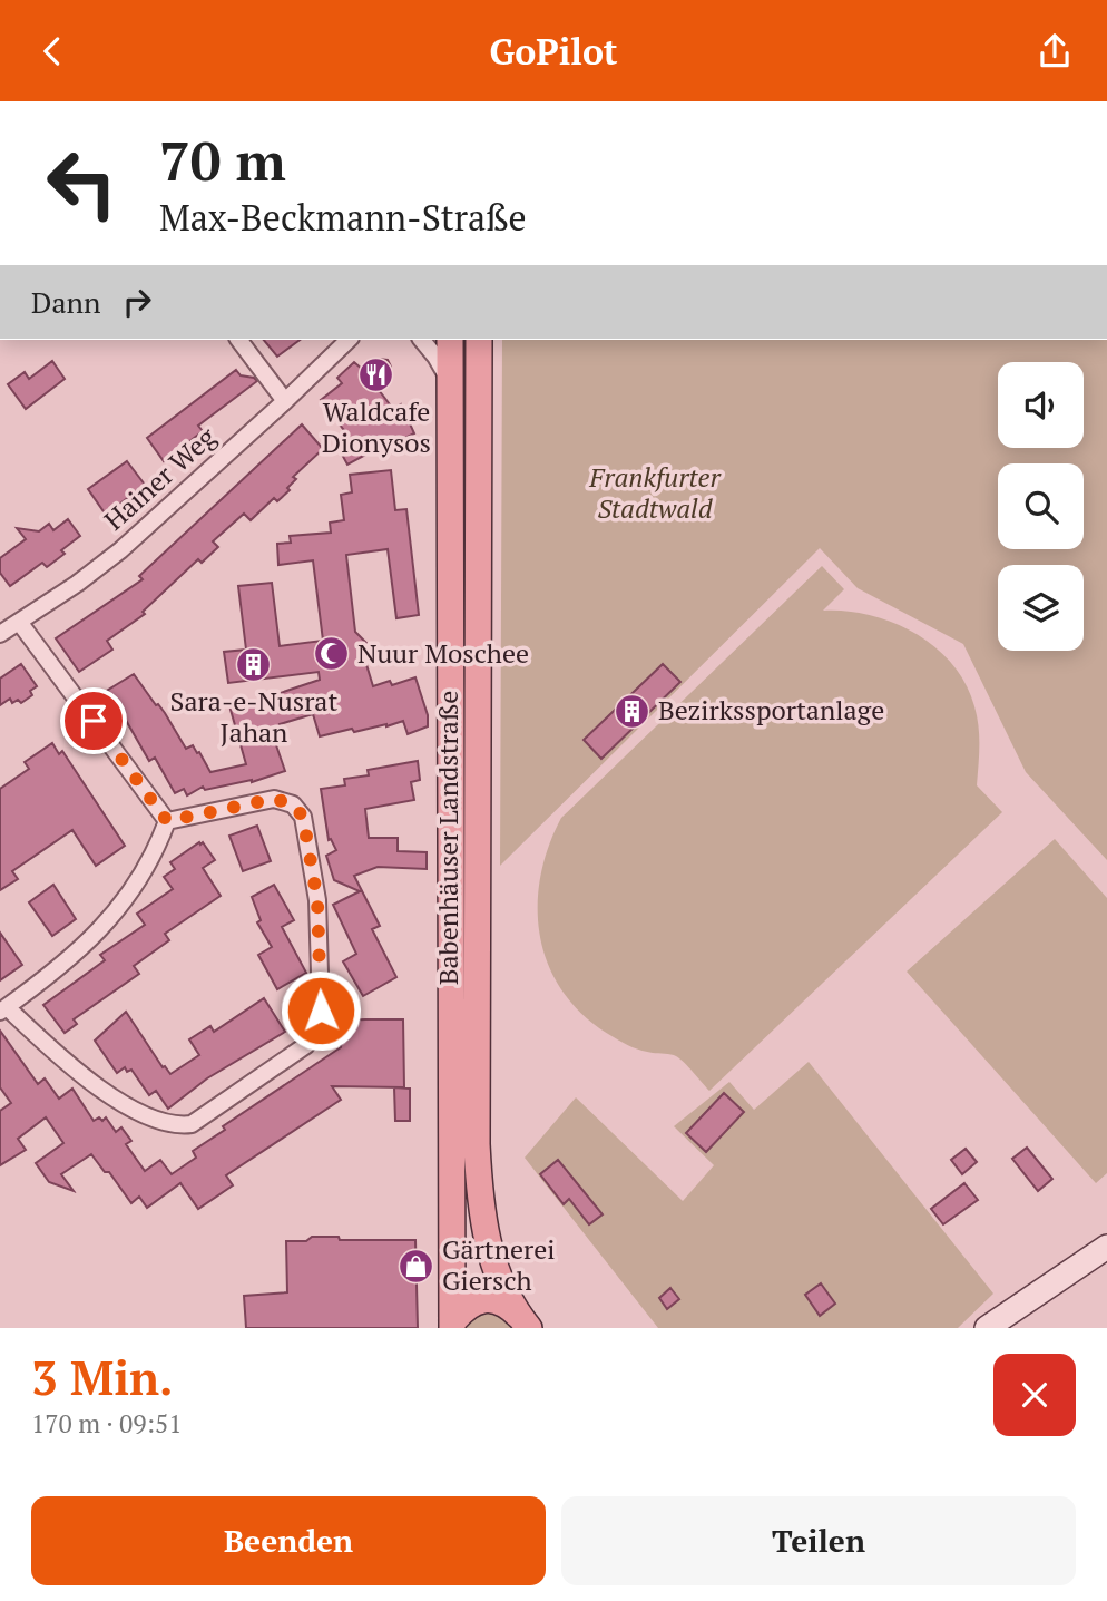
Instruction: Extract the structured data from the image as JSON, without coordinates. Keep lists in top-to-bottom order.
{
  "streets": {
    "main road": ["Babenhäuser Landstraße"],
    "street": ["Hainer Weg"]
  },
  "parks": ["Frankfurter Stadtwald"],
  "places": {
    "restaurant": ["Waldcafe Dionysos"],
    "mosque": ["Nuur Moschee"],
    "building": ["Sara-e-Nusrat Jahan", "Bezirkssportanlage"],
    "shop": ["Gärtnerei Giersch"]
  },
  "page": {
    "header": "GoPilot",
    "turn": ["70 m", "Max-Beckmann-Straße"],
    "then": "Dann",
    "heading": ["3 Min.", "170 m · 09:51"],
    "buttons": ["Beenden", "Teilen"]
  }
}
